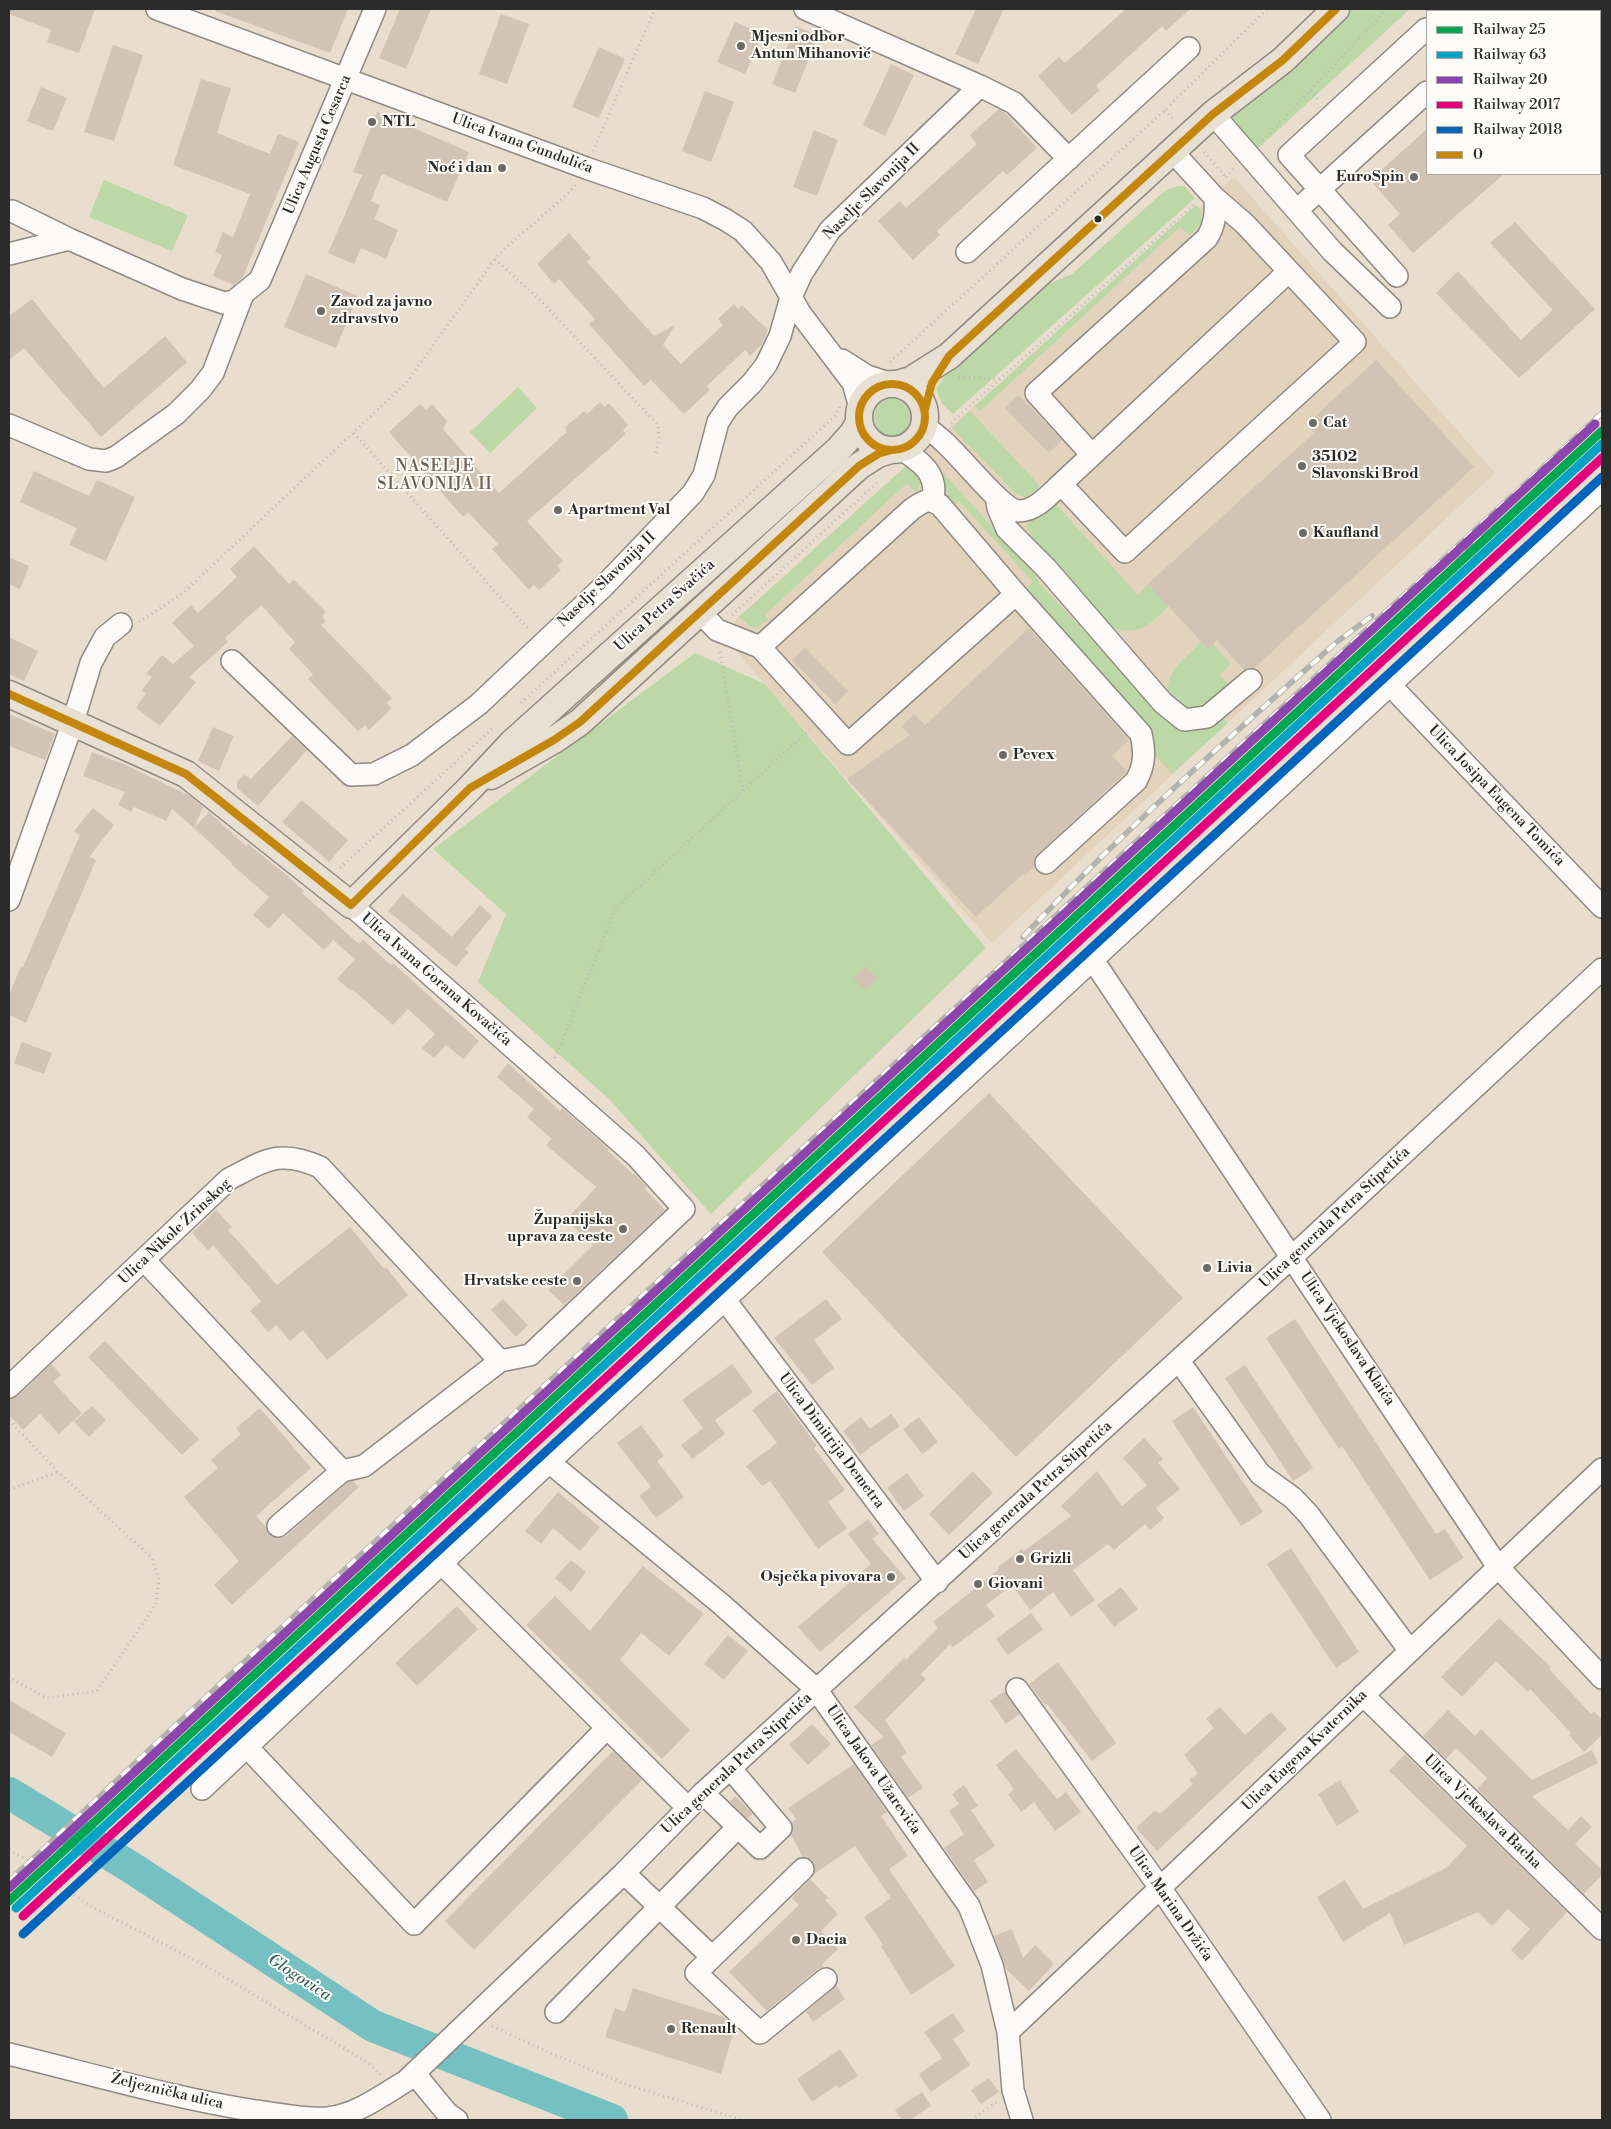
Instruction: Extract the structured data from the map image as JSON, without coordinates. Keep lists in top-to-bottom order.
{
  "streets": {
    "main road": ["Ulica Petra Svačića", "Ulica Ivana Gorana Kovačića"],
    "street": [
      "Ulica Ivana Gundulića",
      "Ulica Augusta Cesarca",
      "Naselje Slavonija II",
      "Ulica Josipa Eugena Tomića",
      "Ulica generala Petra Stipetića",
      "Ulica Nikole Zrinskog",
      "Ulica Vjekoslava Klaića",
      "Ulica Dimitrija Demetra",
      "Ulica Eugena Kvaternika",
      "Ulica Jakova Užarevića",
      "Ulica Vjekoslava Bacha",
      "Ulica Marina Držića",
      "Željeznička ulica"
    ]
  },
  "crossings": [
    ["Ulica Ivana Gundulića", "Ulica Augusta Cesarca"],
    ["Ulica Ivana Gundulića", "Naselje Slavonija II"],
    ["Ulica Petra Svačića", "Ulica Ivana Gorana Kovačića"],
    ["Ulica Ivana Gorana Kovačića", "Ulica Nikole Zrinskog"],
    ["Ulica generala Petra Stipetića", "Ulica Vjekoslava Klaića"],
    ["Ulica generala Petra Stipetića", "Ulica Dimitrija Demetra"],
    ["Ulica generala Petra Stipetića", "Ulica Jakova Užarevića"],
    ["Ulica generala Petra Stipetića", "Željeznička ulica"],
    ["Ulica Vjekoslava Klaića", "Ulica Eugena Kvaternika"],
    ["Ulica Eugena Kvaternika", "Ulica Jakova Užarevića"],
    ["Ulica Eugena Kvaternika", "Ulica Vjekoslava Bacha"],
    ["Ulica Eugena Kvaternika", "Ulica Marina Držića"]
  ],
  "districts": ["NASELJE SLAVONIJA II"],
  "water": ["Glogovica"],
  "places": [
    "Mjesni odbor Antun Mihanović",
    "NTL",
    "Noć i dan",
    "EuroSpin",
    "Zavod za javno zdravstvo",
    "Cat",
    "35102 Slavonski Brod",
    "Apartment Val",
    "Kaufland",
    "Pevex",
    "Županijska uprava za ceste",
    "Livia",
    "Hrvatske ceste",
    "Grizli",
    "Osječka pivovara",
    "Giovani",
    "Dacia",
    "Renault"
  ],
  "lines": [
    "transit line 0",
    "rail line 20",
    "rail line 25",
    "rail line 63",
    "rail line 2017",
    "rail line 2018"
  ],
  "legend": [
    "Railway 25",
    "Railway 63",
    "Railway 20",
    "Railway 2017",
    "Railway 2018",
    "0"
  ]
}
